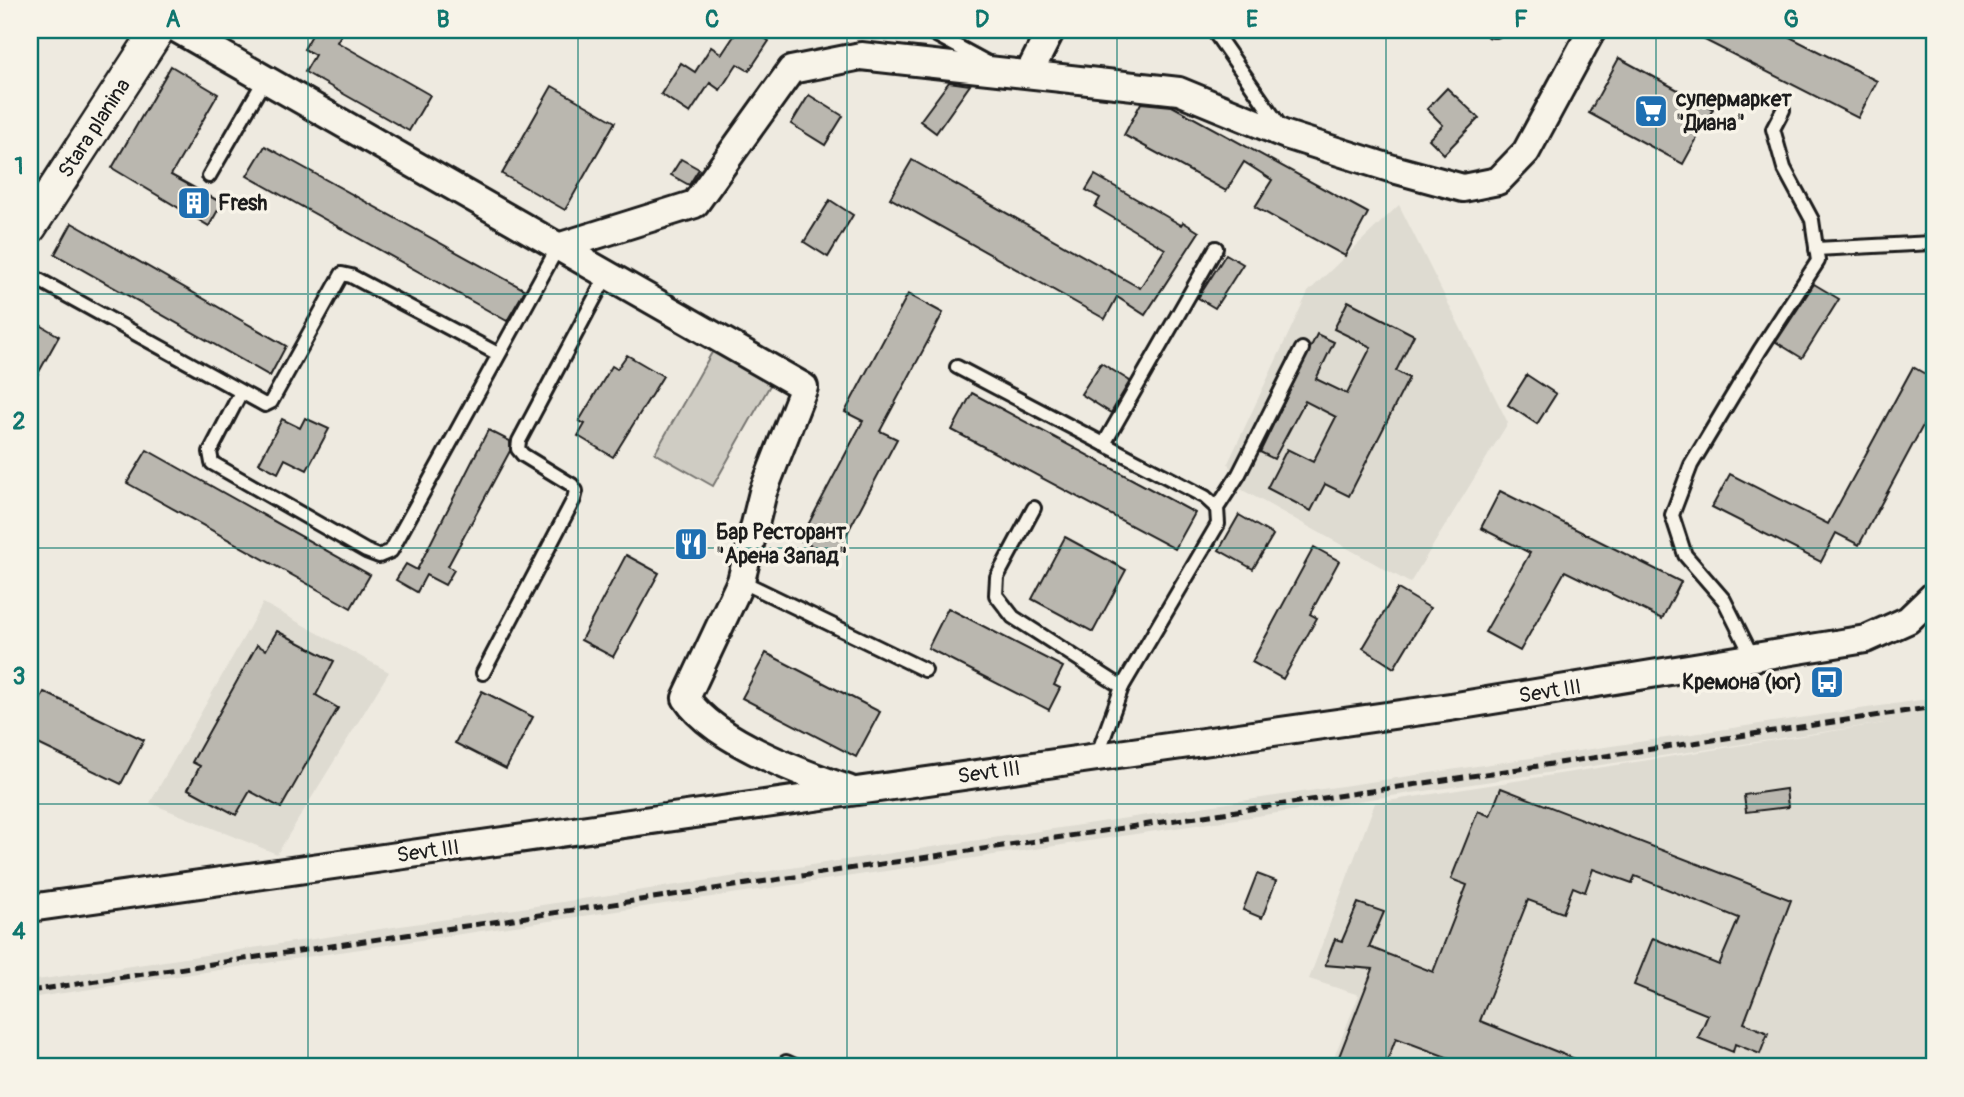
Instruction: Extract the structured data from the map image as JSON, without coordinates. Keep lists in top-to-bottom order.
{
  "streets": {
    "street": ["Stara planina", "Sevt III"]
  },
  "places": {
    "supermarket": ["супермаркет \"Диана\""],
    "building": ["Fresh"],
    "restaurant": ["Бар Ресторант \"Арена Запад\""],
    "bus stop": ["Кремона (юг)"]
  },
  "grid": {
    "columns": [
      "A",
      "B",
      "C",
      "D",
      "E",
      "F",
      "G"
    ],
    "rows": [
      "1",
      "2",
      "3",
      "4"
    ]
  }
}
